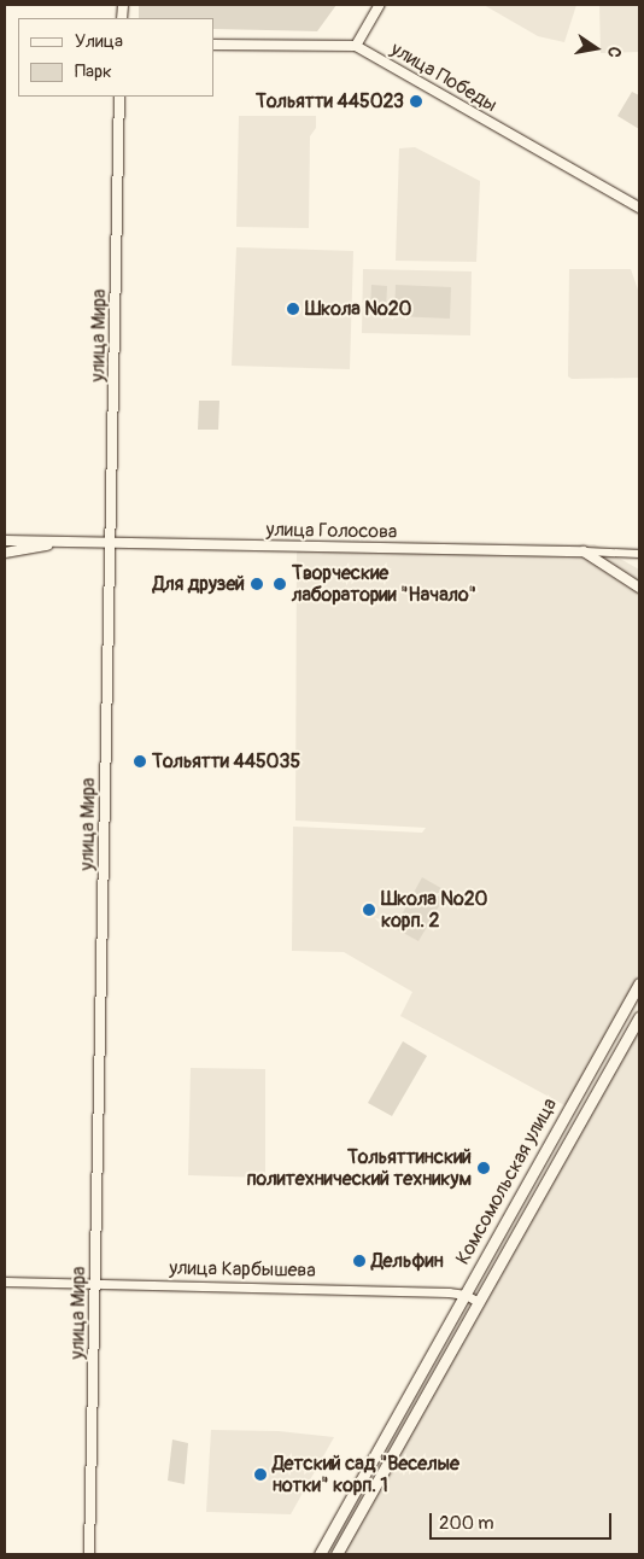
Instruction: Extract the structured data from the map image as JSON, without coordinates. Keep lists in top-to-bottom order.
{
  "streets": {
    "main road": [
      "улица Победы",
      "улица Мира",
      "улица Голосова",
      "Комсомольская улица"
    ],
    "street": ["улица Карбышева"]
  },
  "crossings": [
    ["улица Мира", "улица Голосова"],
    ["улица Мира", "улица Карбышева"],
    ["Комсомольская улица", "улица Карбышева"]
  ],
  "places": [
    "Тольятти 445023",
    "Школа №20",
    "Для друзей",
    "Творческие лаборатории \"Начало\"",
    "Тольятти 445035",
    "Школа №20 корп. 2",
    "Тольяттинский политехнический техникум",
    "Дельфин",
    "Детский сад \"Веселые нотки\" корп. 1"
  ],
  "legend": ["Улица", "Парк"],
  "scale_bar": "200 m",
  "north": "right"
}
